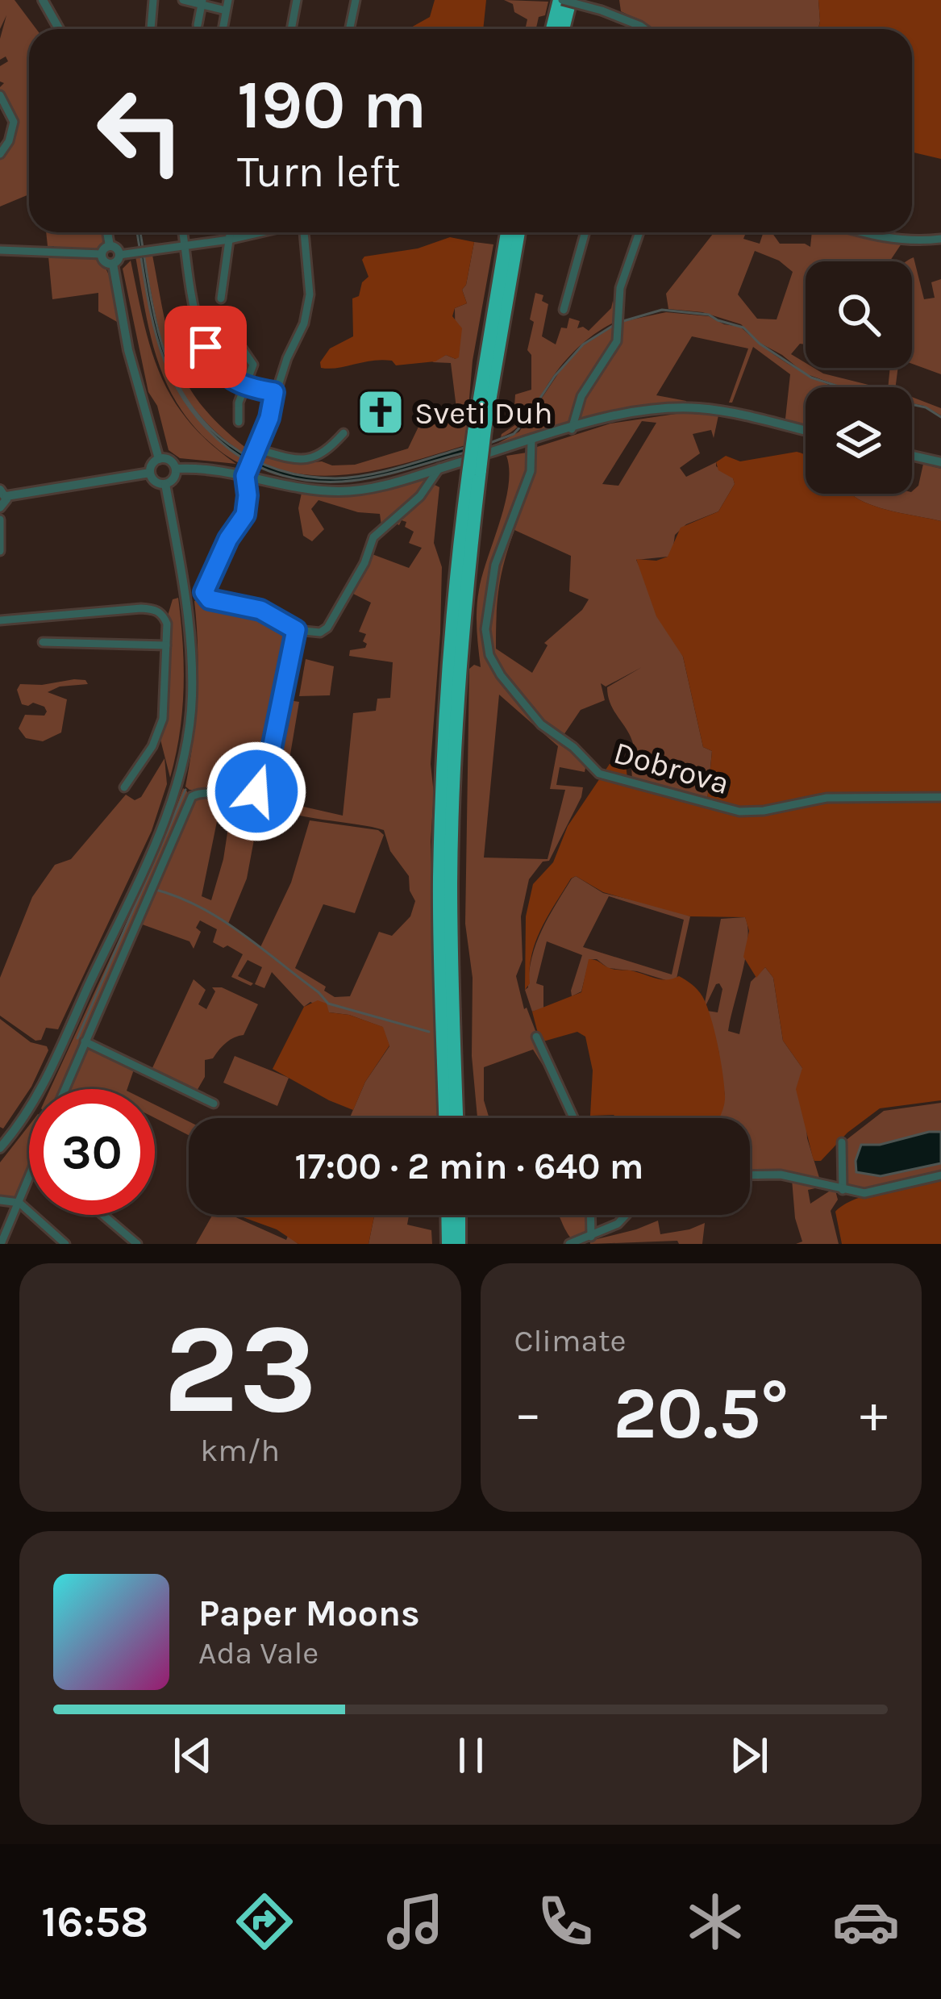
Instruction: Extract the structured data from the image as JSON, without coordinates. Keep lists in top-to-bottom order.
{
  "streets": {
    "street": ["Dobrova"]
  },
  "places": {
    "church": ["Sveti Duh"]
  },
  "page": {
    "turn": ["190 m", "Turn left"],
    "limit": "30",
    "trip": "17:00 · 2 min · 640 m",
    "tile": [
      ["23", "km/h"],
      "Climate"
    ],
    "heat": ["−", "20.5°", "+"],
    "song": ["Paper Moons", "Ada Vale"],
    "tabs": "16:58"
  }
}
